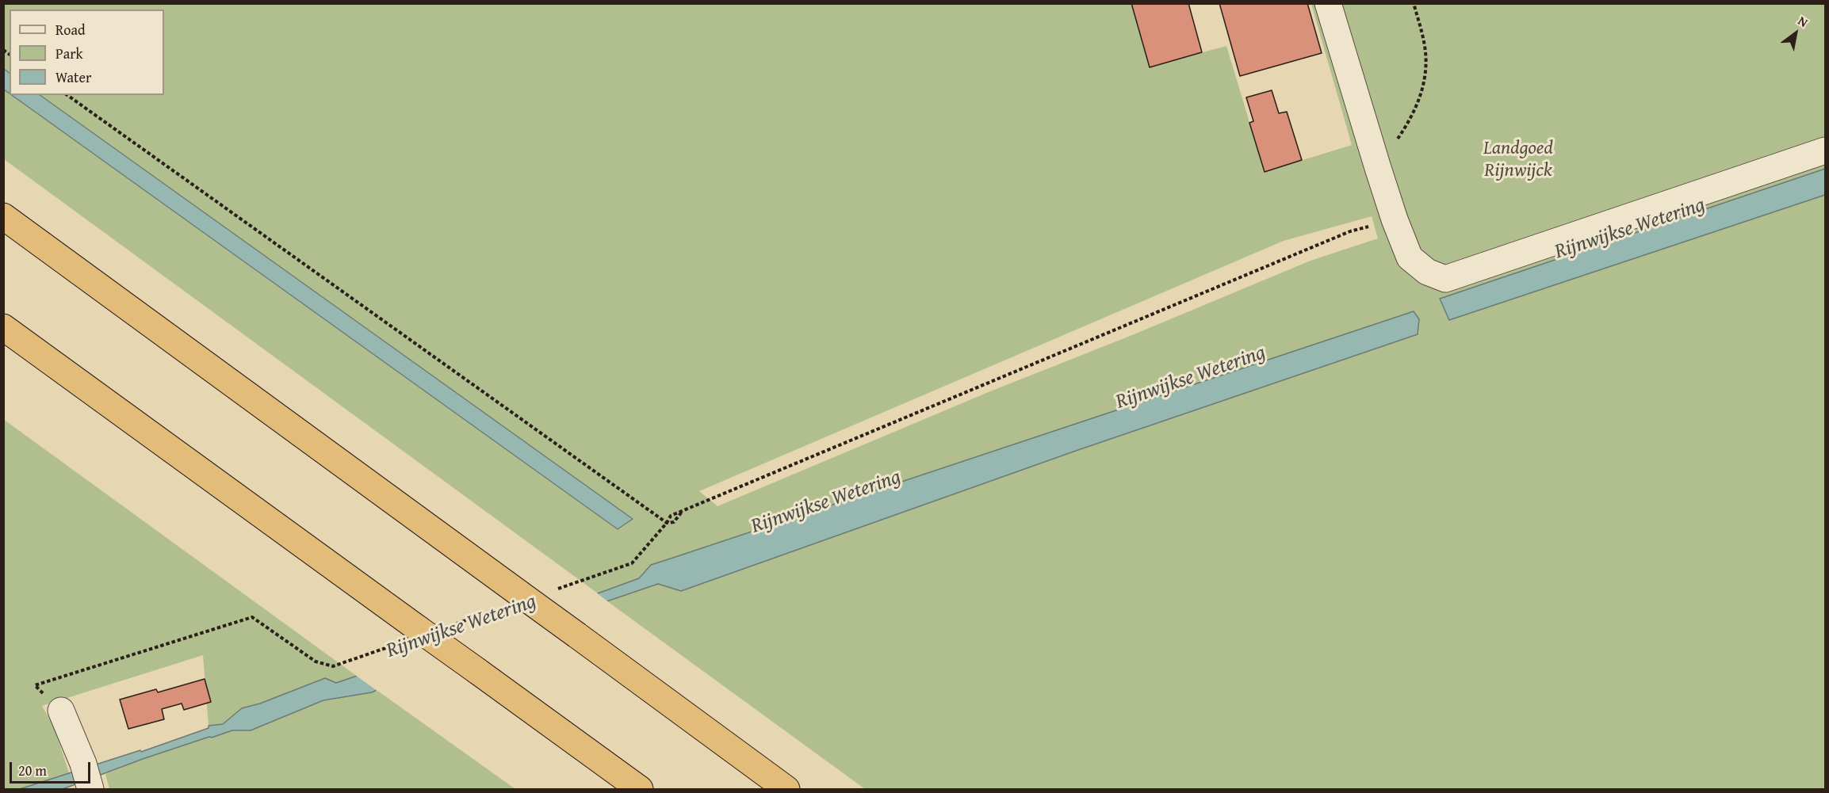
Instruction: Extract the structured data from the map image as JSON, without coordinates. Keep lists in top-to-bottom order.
{
  "water": ["Rijnwijkse Wetering"],
  "parks": ["Landgoed Rijnwijck"],
  "legend": ["Road", "Park", "Water"],
  "scale_bar": "20 m",
  "north": "top right"
}
